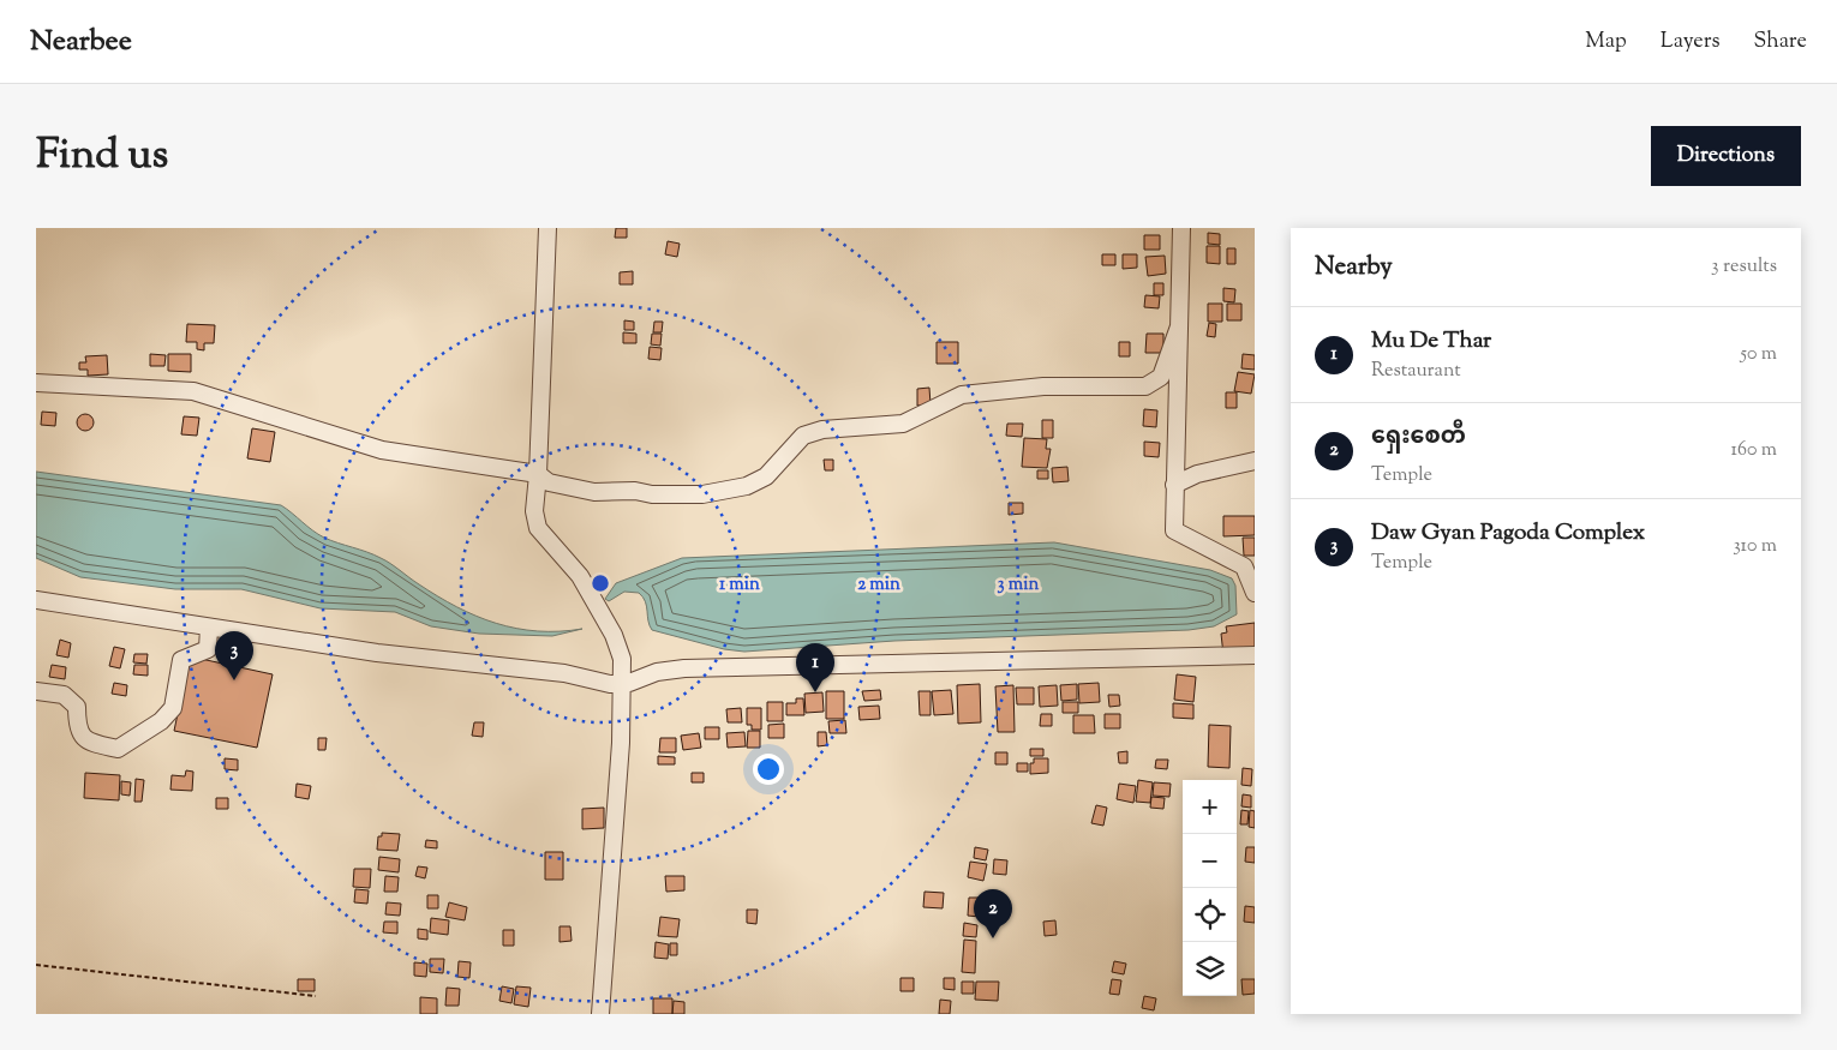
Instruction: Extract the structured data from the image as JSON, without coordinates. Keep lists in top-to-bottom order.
{
  "page": {
    "header": "Nearbee",
    "nav": ["Map", "Layers", "Share"],
    "title": "Find us",
    "buttons": "Directions",
    "heading": ["Nearby", "3 results"],
    "list": [
      {
        "mark": "1",
        "name": "Mu De Thar",
        "note": "Restaurant",
        "value": "50 m"
      },
      {
        "mark": "2",
        "name": "ရှေးစေတီ",
        "note": "Temple",
        "value": "160 m"
      },
      {
        "mark": "3",
        "name": "Daw Gyan Pagoda Complex",
        "note": "Temple",
        "value": "310 m"
      }
    ],
    "pins": ["3", "1", "2"],
    "map_buttons": ["+", "−"]
  },
  "rings": ["1 min", "2 min", "3 min"]
}
